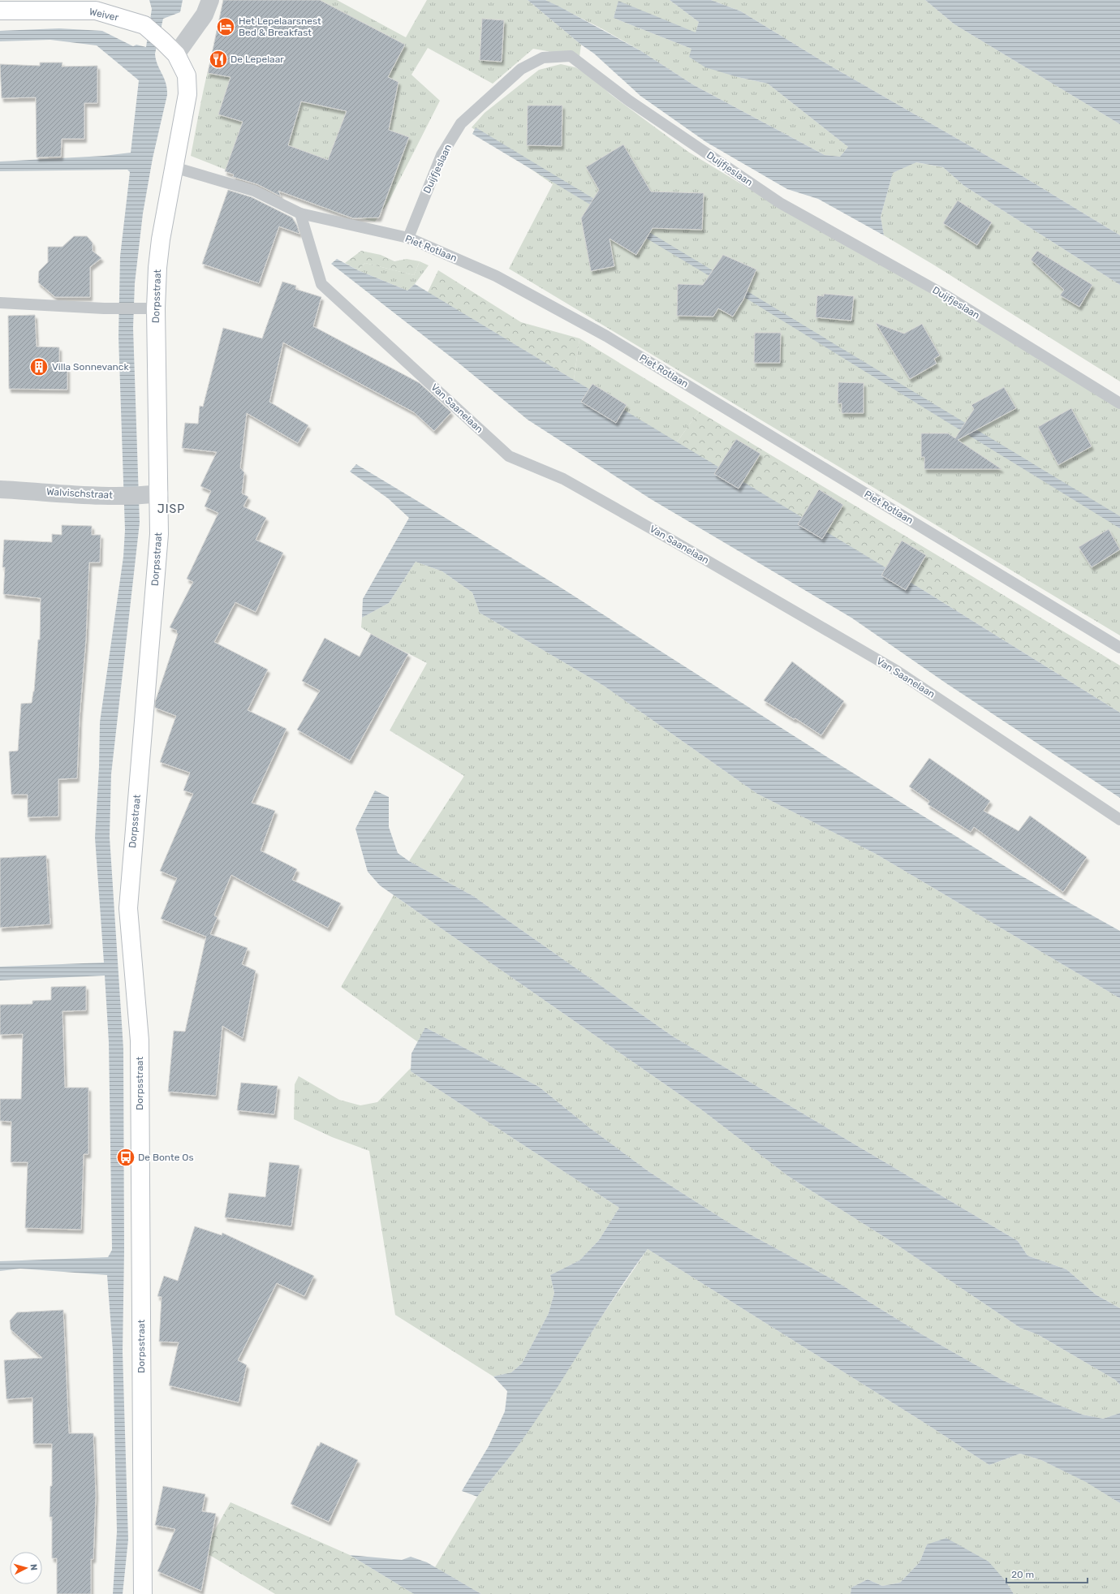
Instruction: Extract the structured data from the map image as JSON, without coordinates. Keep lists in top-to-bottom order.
{
  "streets": {
    "street": ["Weiver", "Dorpsstraat", "Walvischstraat"],
    "lane": ["Duijfjeslaan", "Piet Rotlaan", "Van Saanelaan"]
  },
  "crossings": [
    ["Weiver", "Dorpsstraat"],
    ["Duijfjeslaan", "Piet Rotlaan"],
    ["Piet Rotlaan", "Dorpsstraat"],
    ["Piet Rotlaan", "Van Saanelaan"],
    ["Dorpsstraat", "Walvischstraat"]
  ],
  "districts": ["JISP"],
  "places": {
    "hotel": ["Het Lepelaarsnest Bed & Breakfast"],
    "restaurant": ["De Lepelaar"],
    "building": ["Villa Sonnevanck"],
    "bus stop": ["De Bonte Os"]
  },
  "scale_bar": "20 m",
  "north": "right"
}
